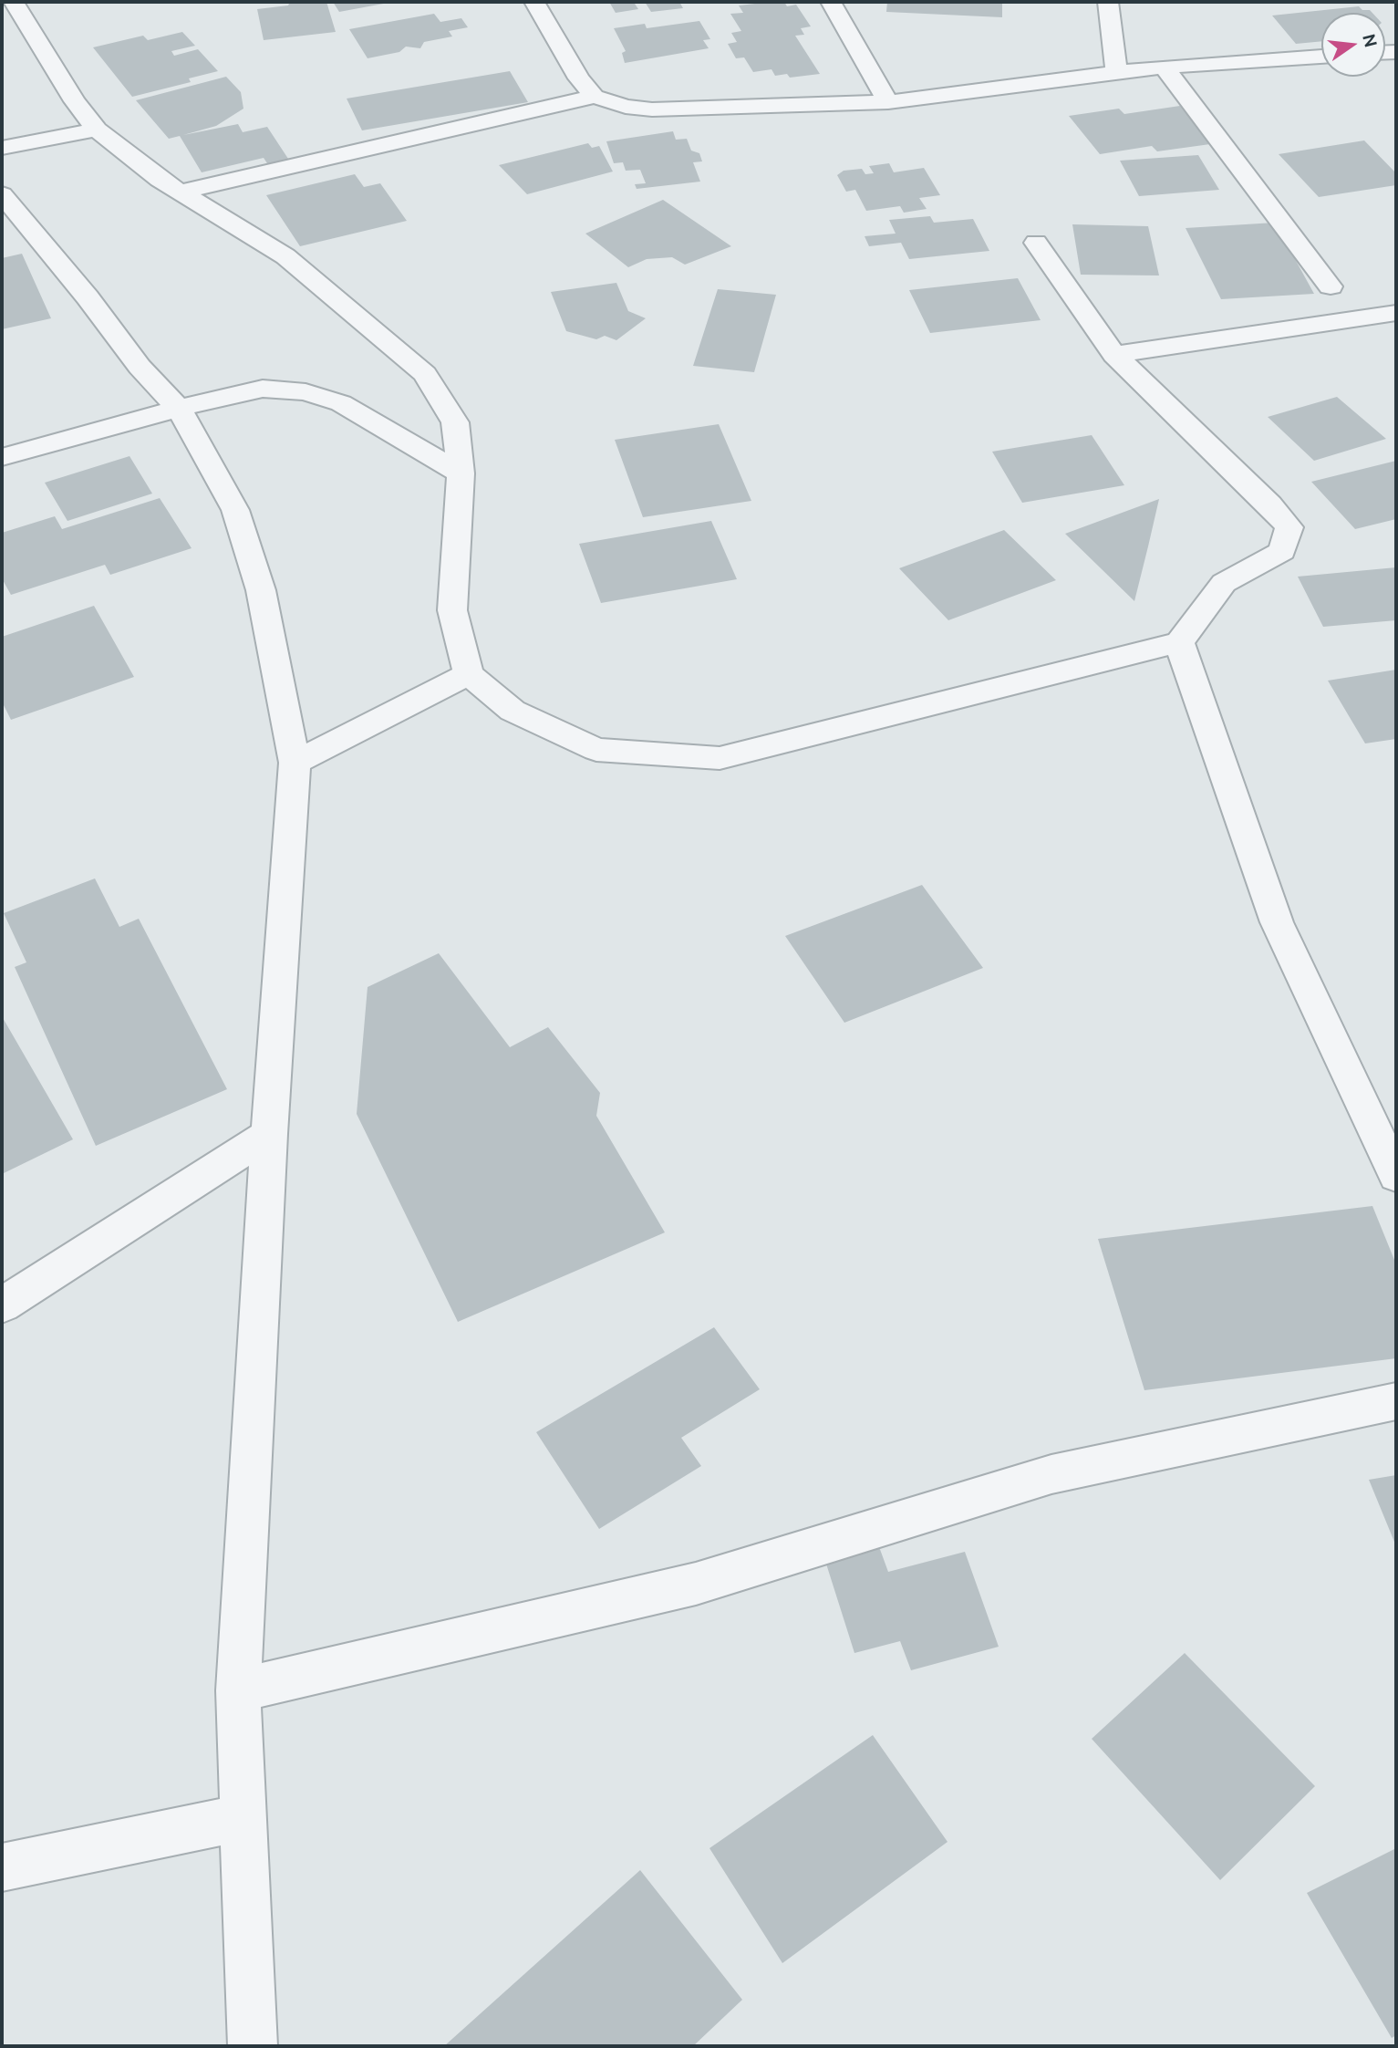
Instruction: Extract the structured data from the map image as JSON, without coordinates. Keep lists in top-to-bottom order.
{
  "north": "right"
}
